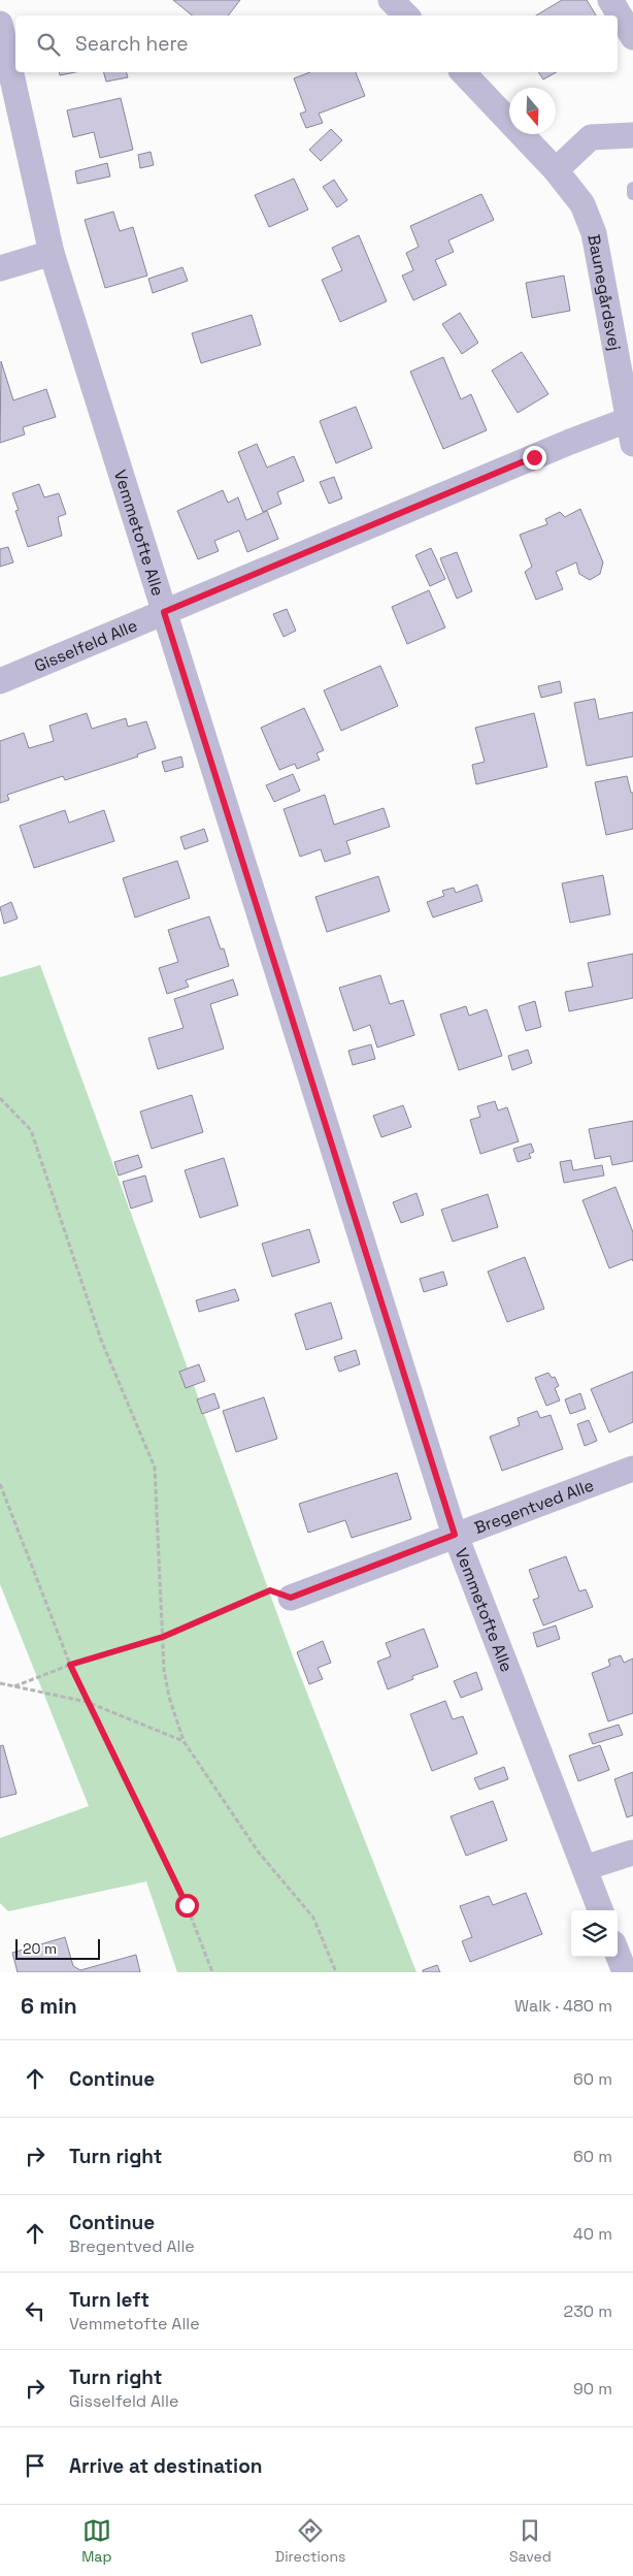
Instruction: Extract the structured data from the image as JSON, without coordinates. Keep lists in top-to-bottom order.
{
  "streets": {
    "street": [
      "Baunegårdsvej",
      "Vemmetofte Alle",
      "Gisselfeld Alle",
      "Bregentved Alle"
    ]
  },
  "crossings": [
    ["Baunegårdsvej", "Gisselfeld Alle"],
    ["Vemmetofte Alle", "Gisselfeld Alle"],
    ["Vemmetofte Alle", "Bregentved Alle"]
  ],
  "scale_bar": "20 m",
  "north": "bottom",
  "page": {
    "search": "Search here",
    "scale": "20 m",
    "heading": ["6 min", "Walk · 480 m"],
    "list": [
      ["Continue", "60 m"],
      ["Turn right", "60 m"],
      ["Continue", "Bregentved Alle", "40 m"],
      ["Turn left", "Vemmetofte Alle", "230 m"],
      ["Turn right", "Gisselfeld Alle", "90 m"],
      "Arrive at destination"
    ],
    "nav": ["Map", "Directions", "Saved"]
  }
}
